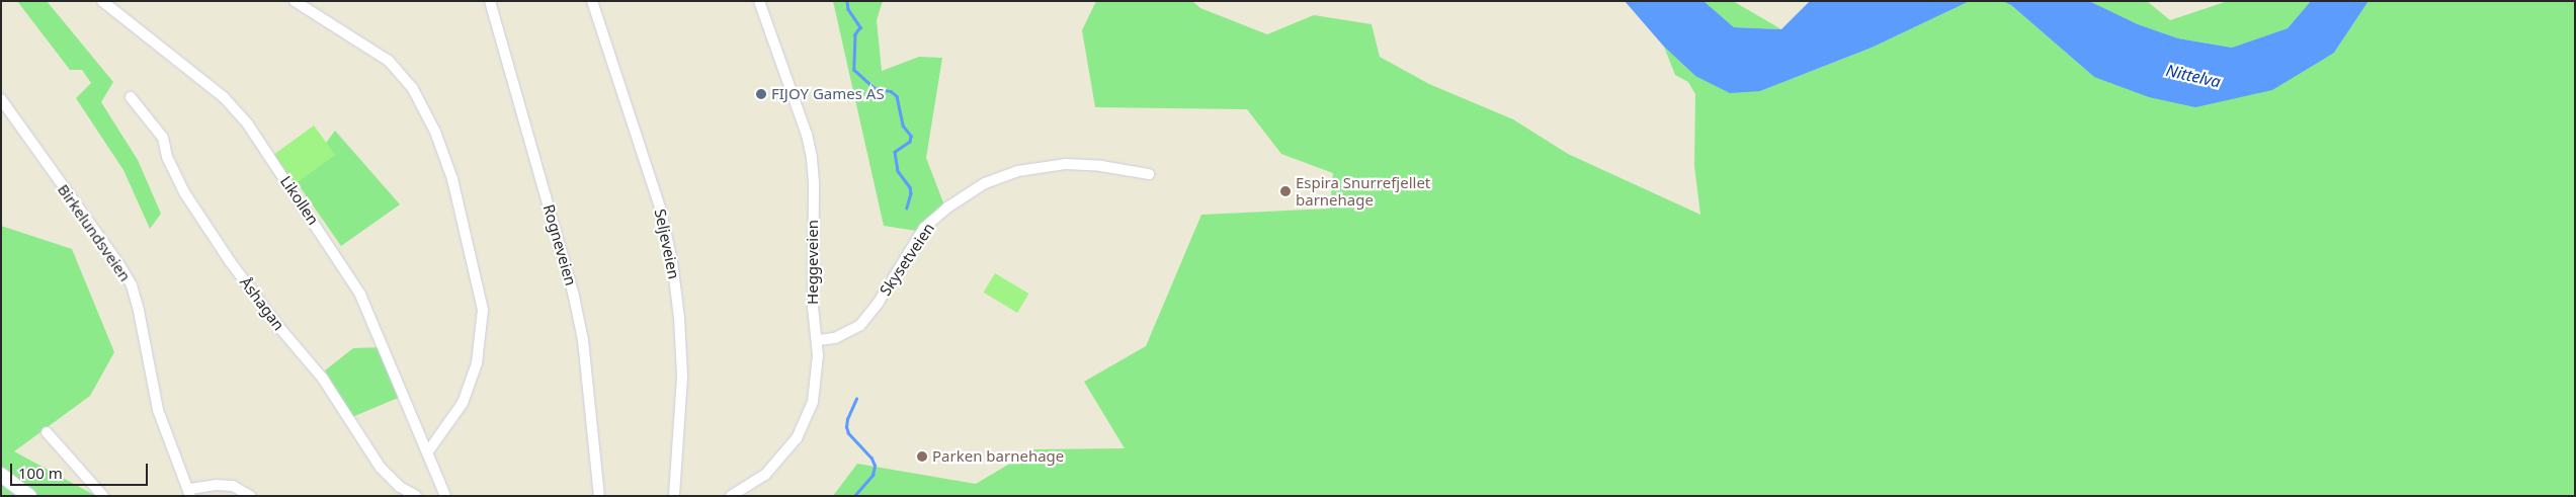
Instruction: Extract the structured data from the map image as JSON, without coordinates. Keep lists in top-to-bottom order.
{
  "streets": {
    "street": [
      "Likollen",
      "Birkelundsveien",
      "Seljeveien",
      "Rogneveien",
      "Skysetveien",
      "Heggeveien",
      "Åshagan"
    ]
  },
  "crossings": [
    ["Skysetveien", "Heggeveien"]
  ],
  "water": ["Nittelva"],
  "places": ["FIJOY Games AS", "Espira Snurrefjellet barnehage", "Parken barnehage"],
  "scale_bar": "100 m"
}
